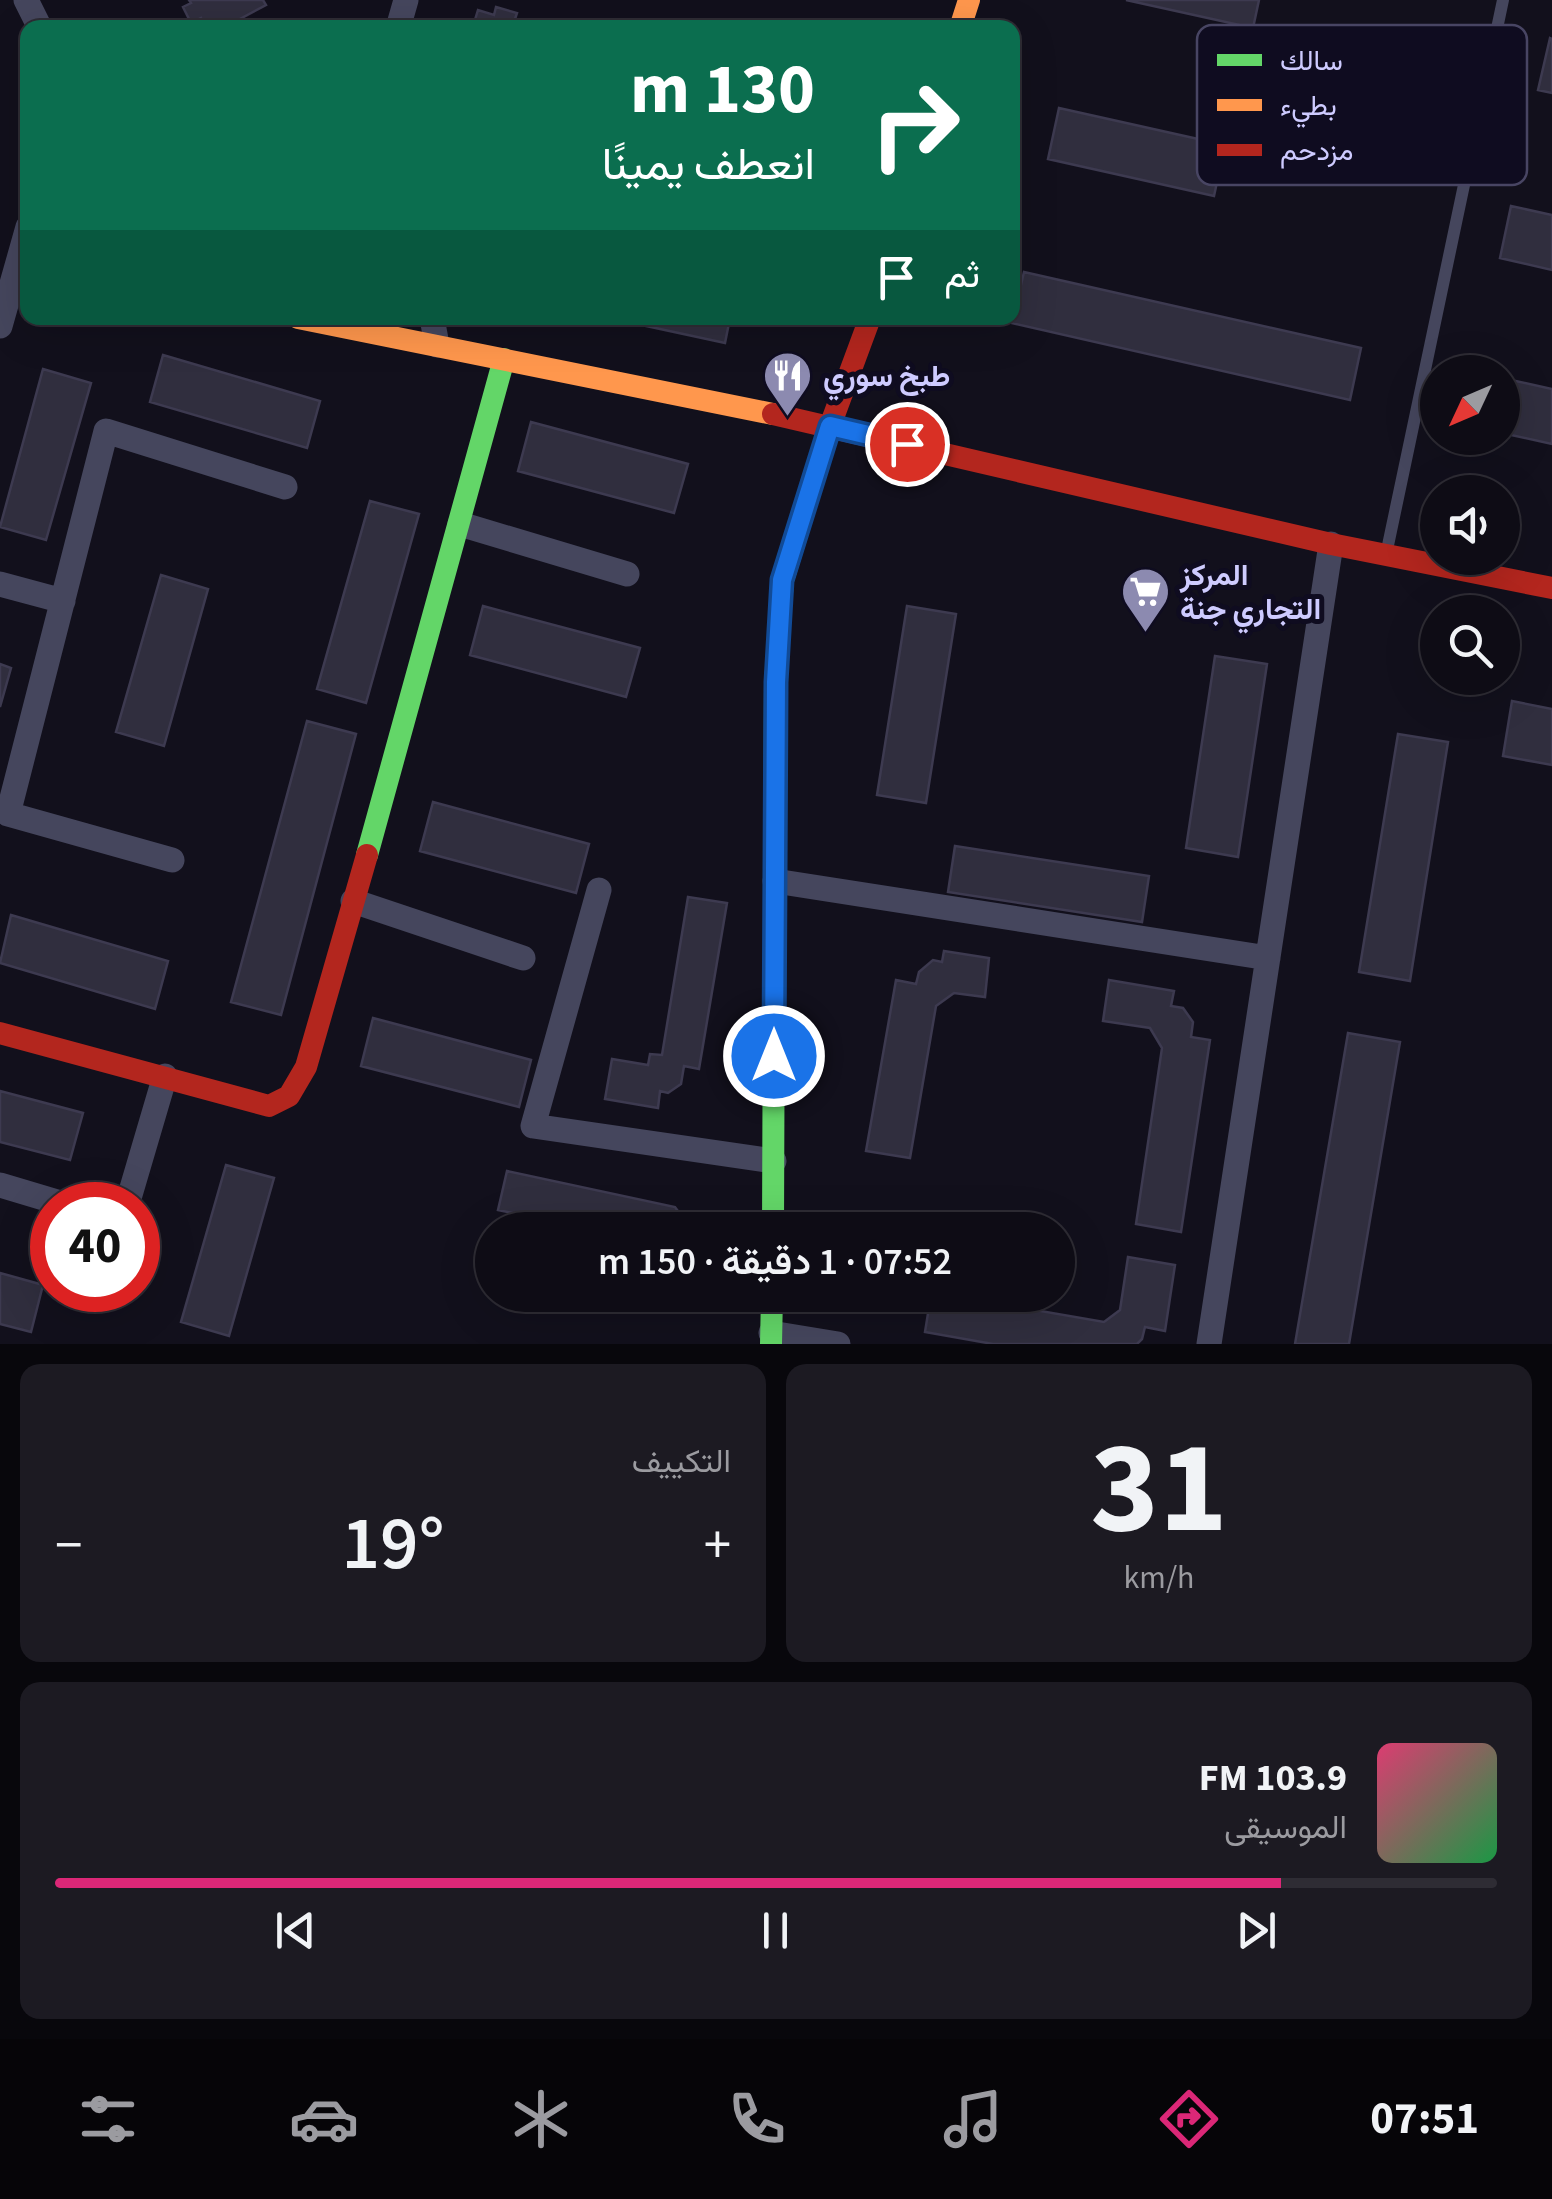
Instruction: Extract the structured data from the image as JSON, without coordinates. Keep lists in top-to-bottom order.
{
  "places": {
    "restaurant": ["طبخ سوري"],
    "supermarket": ["المركز التجاري جنة"]
  },
  "legend": ["سالك", "بطيء", "مزدحم"],
  "north": "bottom left",
  "page": {
    "turn": ["130 m", "انعطف يمينًا"],
    "then": "ثم",
    "limit": "40",
    "trip": "07:52 · 1 دقيقة · 150 m",
    "tile": [
      ["31", "km/h"],
      "التكييف"
    ],
    "heat": ["−", "19°", "+"],
    "song": ["103.9 FM", "الموسيقى"],
    "tabs": "07:51"
  }
}
